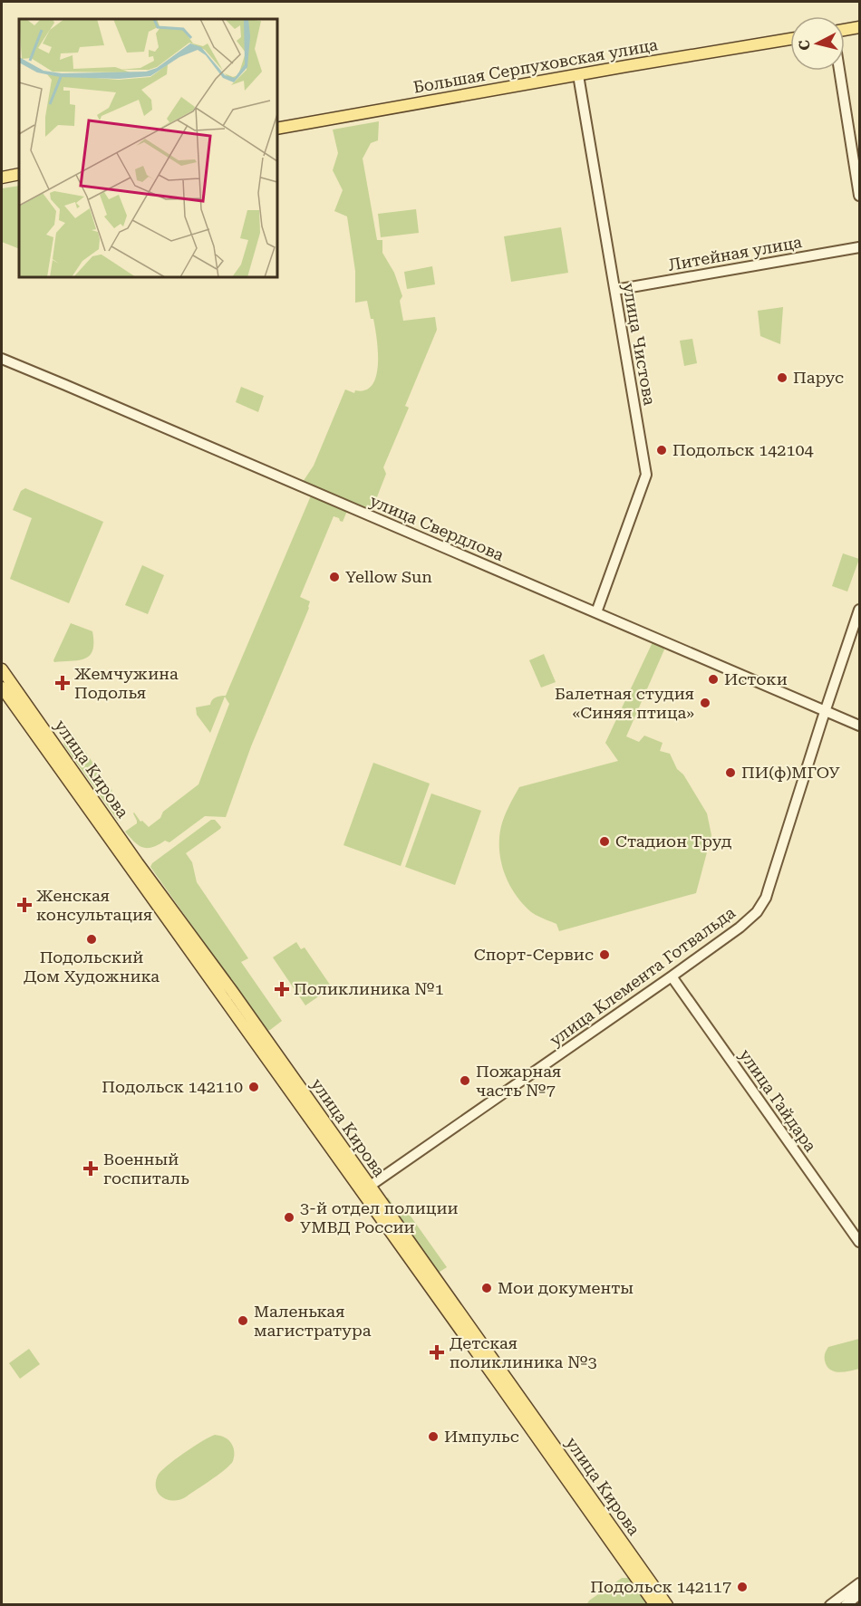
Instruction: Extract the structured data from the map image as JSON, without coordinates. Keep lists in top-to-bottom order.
{
  "streets": {
    "main road": ["Большая Серпуховская улица", "улица Кирова"],
    "street": [
      "Литейная улица",
      "улица Чистова",
      "улица Свердлова",
      "улица Клемента Готвальда",
      "улица Гайдара"
    ]
  },
  "crossings": [
    ["Большая Серпуховская улица", "улица Чистова"],
    ["Литейная улица", "улица Чистова"],
    ["улица Чистова", "улица Свердлова"],
    ["улица Свердлова", "улица Клемента Готвальда"],
    ["улица Кирова", "улица Клемента Готвальда"],
    ["улица Клемента Готвальда", "улица Гайдара"]
  ],
  "places": {
    "other": [
      "Парус",
      "Подольск 142104",
      "Yellow Sun",
      "Истоки",
      "Балетная студия «Синяя птица»",
      "ПИ(ф)МГОУ",
      "Стадион Труд",
      "Подольский Дом Художника",
      "Спорт-Сервис",
      "Пожарная часть №7",
      "Подольск 142110",
      "3-й отдел полиции УМВД России",
      "Мои документы",
      "Маленькая магистратура",
      "Импульс",
      "Подольск 142117"
    ],
    "health": [
      "Жемчужина Подолья",
      "Женская консультация",
      "Поликлиника №1",
      "Военный госпиталь",
      "Детская поликлиника №3"
    ]
  },
  "north": "left"
}
